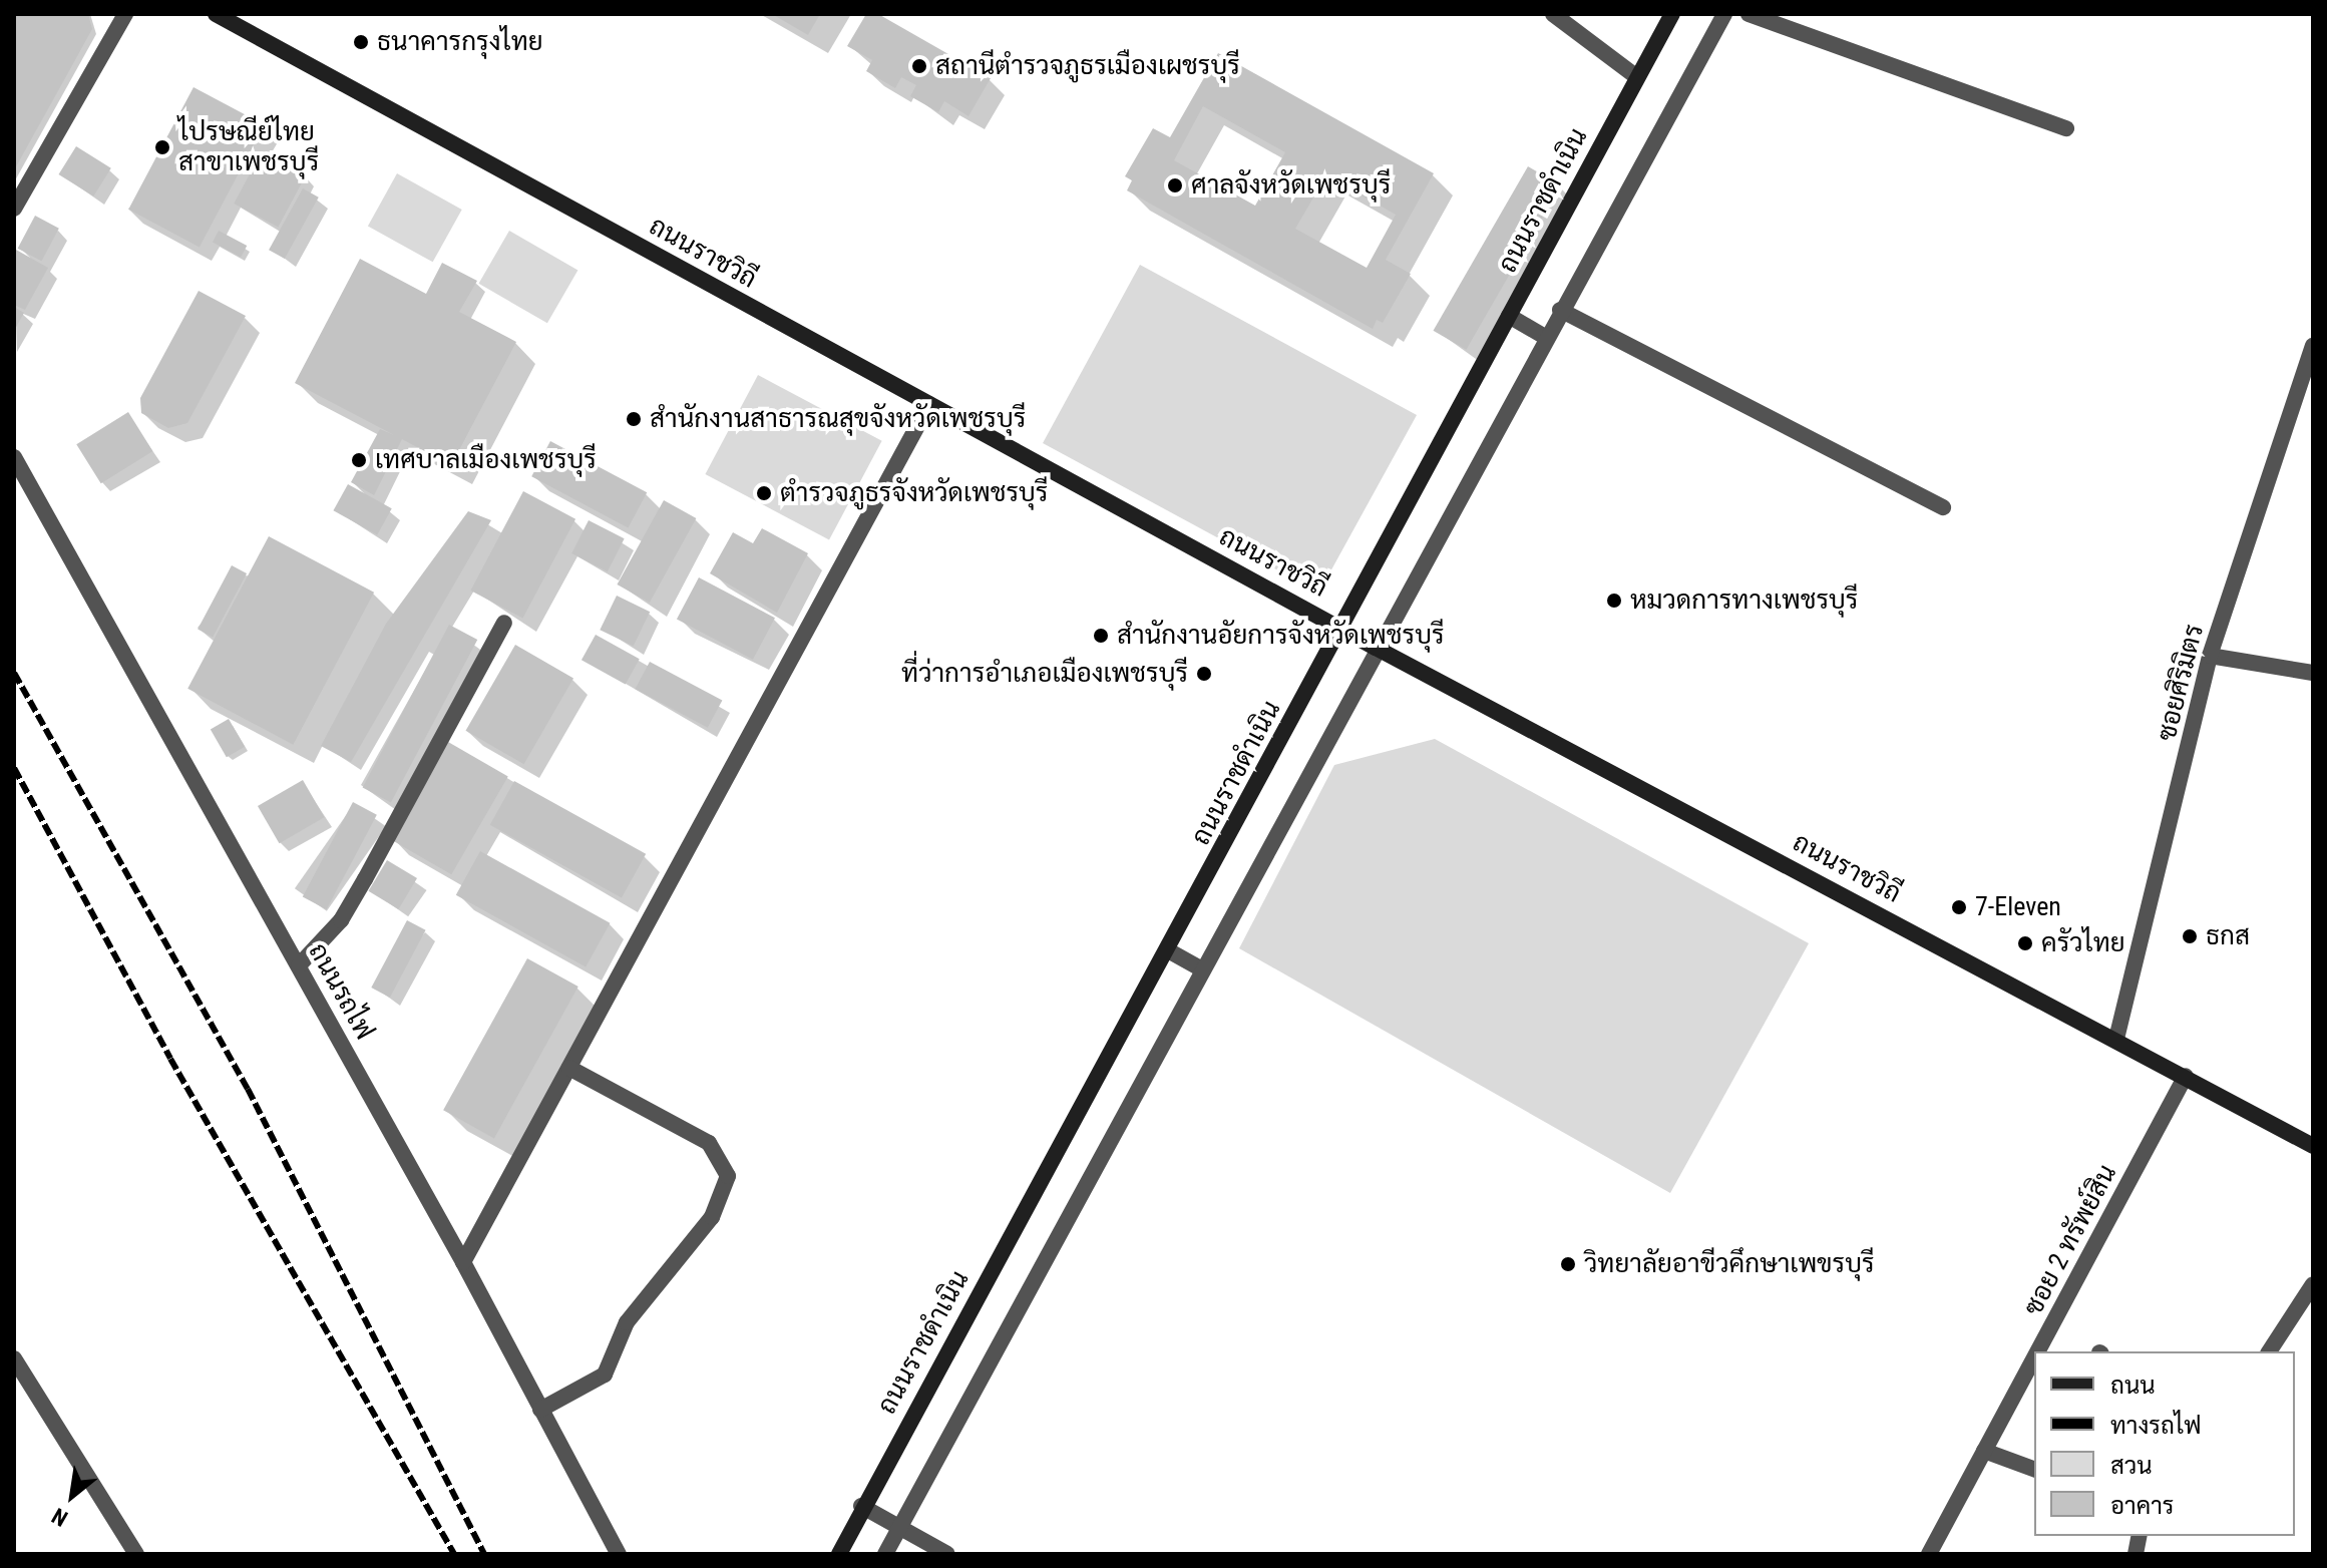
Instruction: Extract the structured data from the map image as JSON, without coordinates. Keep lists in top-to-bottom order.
{
  "streets": {
    "main road": ["ถนนราชดำเนิน", "ถนนราชวิถี"],
    "street": ["ซอยศิริมิตร", "ถนนรถไฟ", "ซอย 2 ทรัพย์สิน"]
  },
  "crossings": [
    ["ถนนราชดำเนิน", "ถนนราชวิถี"],
    ["ถนนราชวิถี", "ซอยศิริมิตร"],
    ["ถนนราชวิถี", "ซอย 2 ทรัพย์สิน"]
  ],
  "places": [
    "ธนาคารกรุงไทย",
    "สถานีตำรวจภูธรเมืองเผชรบุรี",
    "ไปรษณีย์ไทย สาขาเพชรบุรี",
    "ศาลจังหวัดเพชรบุรี",
    "สำนักงานสาธารณสุขจังหวัดเพชรบุรี",
    "เทศบาลเมืองเพชรบุรี",
    "ตำรวจภูธรจังหวัดเพชรบุรี",
    "หมวดการทางเพชรบุรี",
    "สำนักงานอัยการจังหวัดเพชรบุรี",
    "ที่ว่าการอำเภอเมืองเพชรบุรี",
    "7-Eleven",
    "ธกส",
    "ครัวไทย",
    "วิทยาลัยอาขีวคึกษาเพขรบุรี"
  ],
  "legend": [
    "ถนน",
    "ทางรถไฟ",
    "สวน",
    "อาคาร"
  ],
  "north": "bottom left"
}
